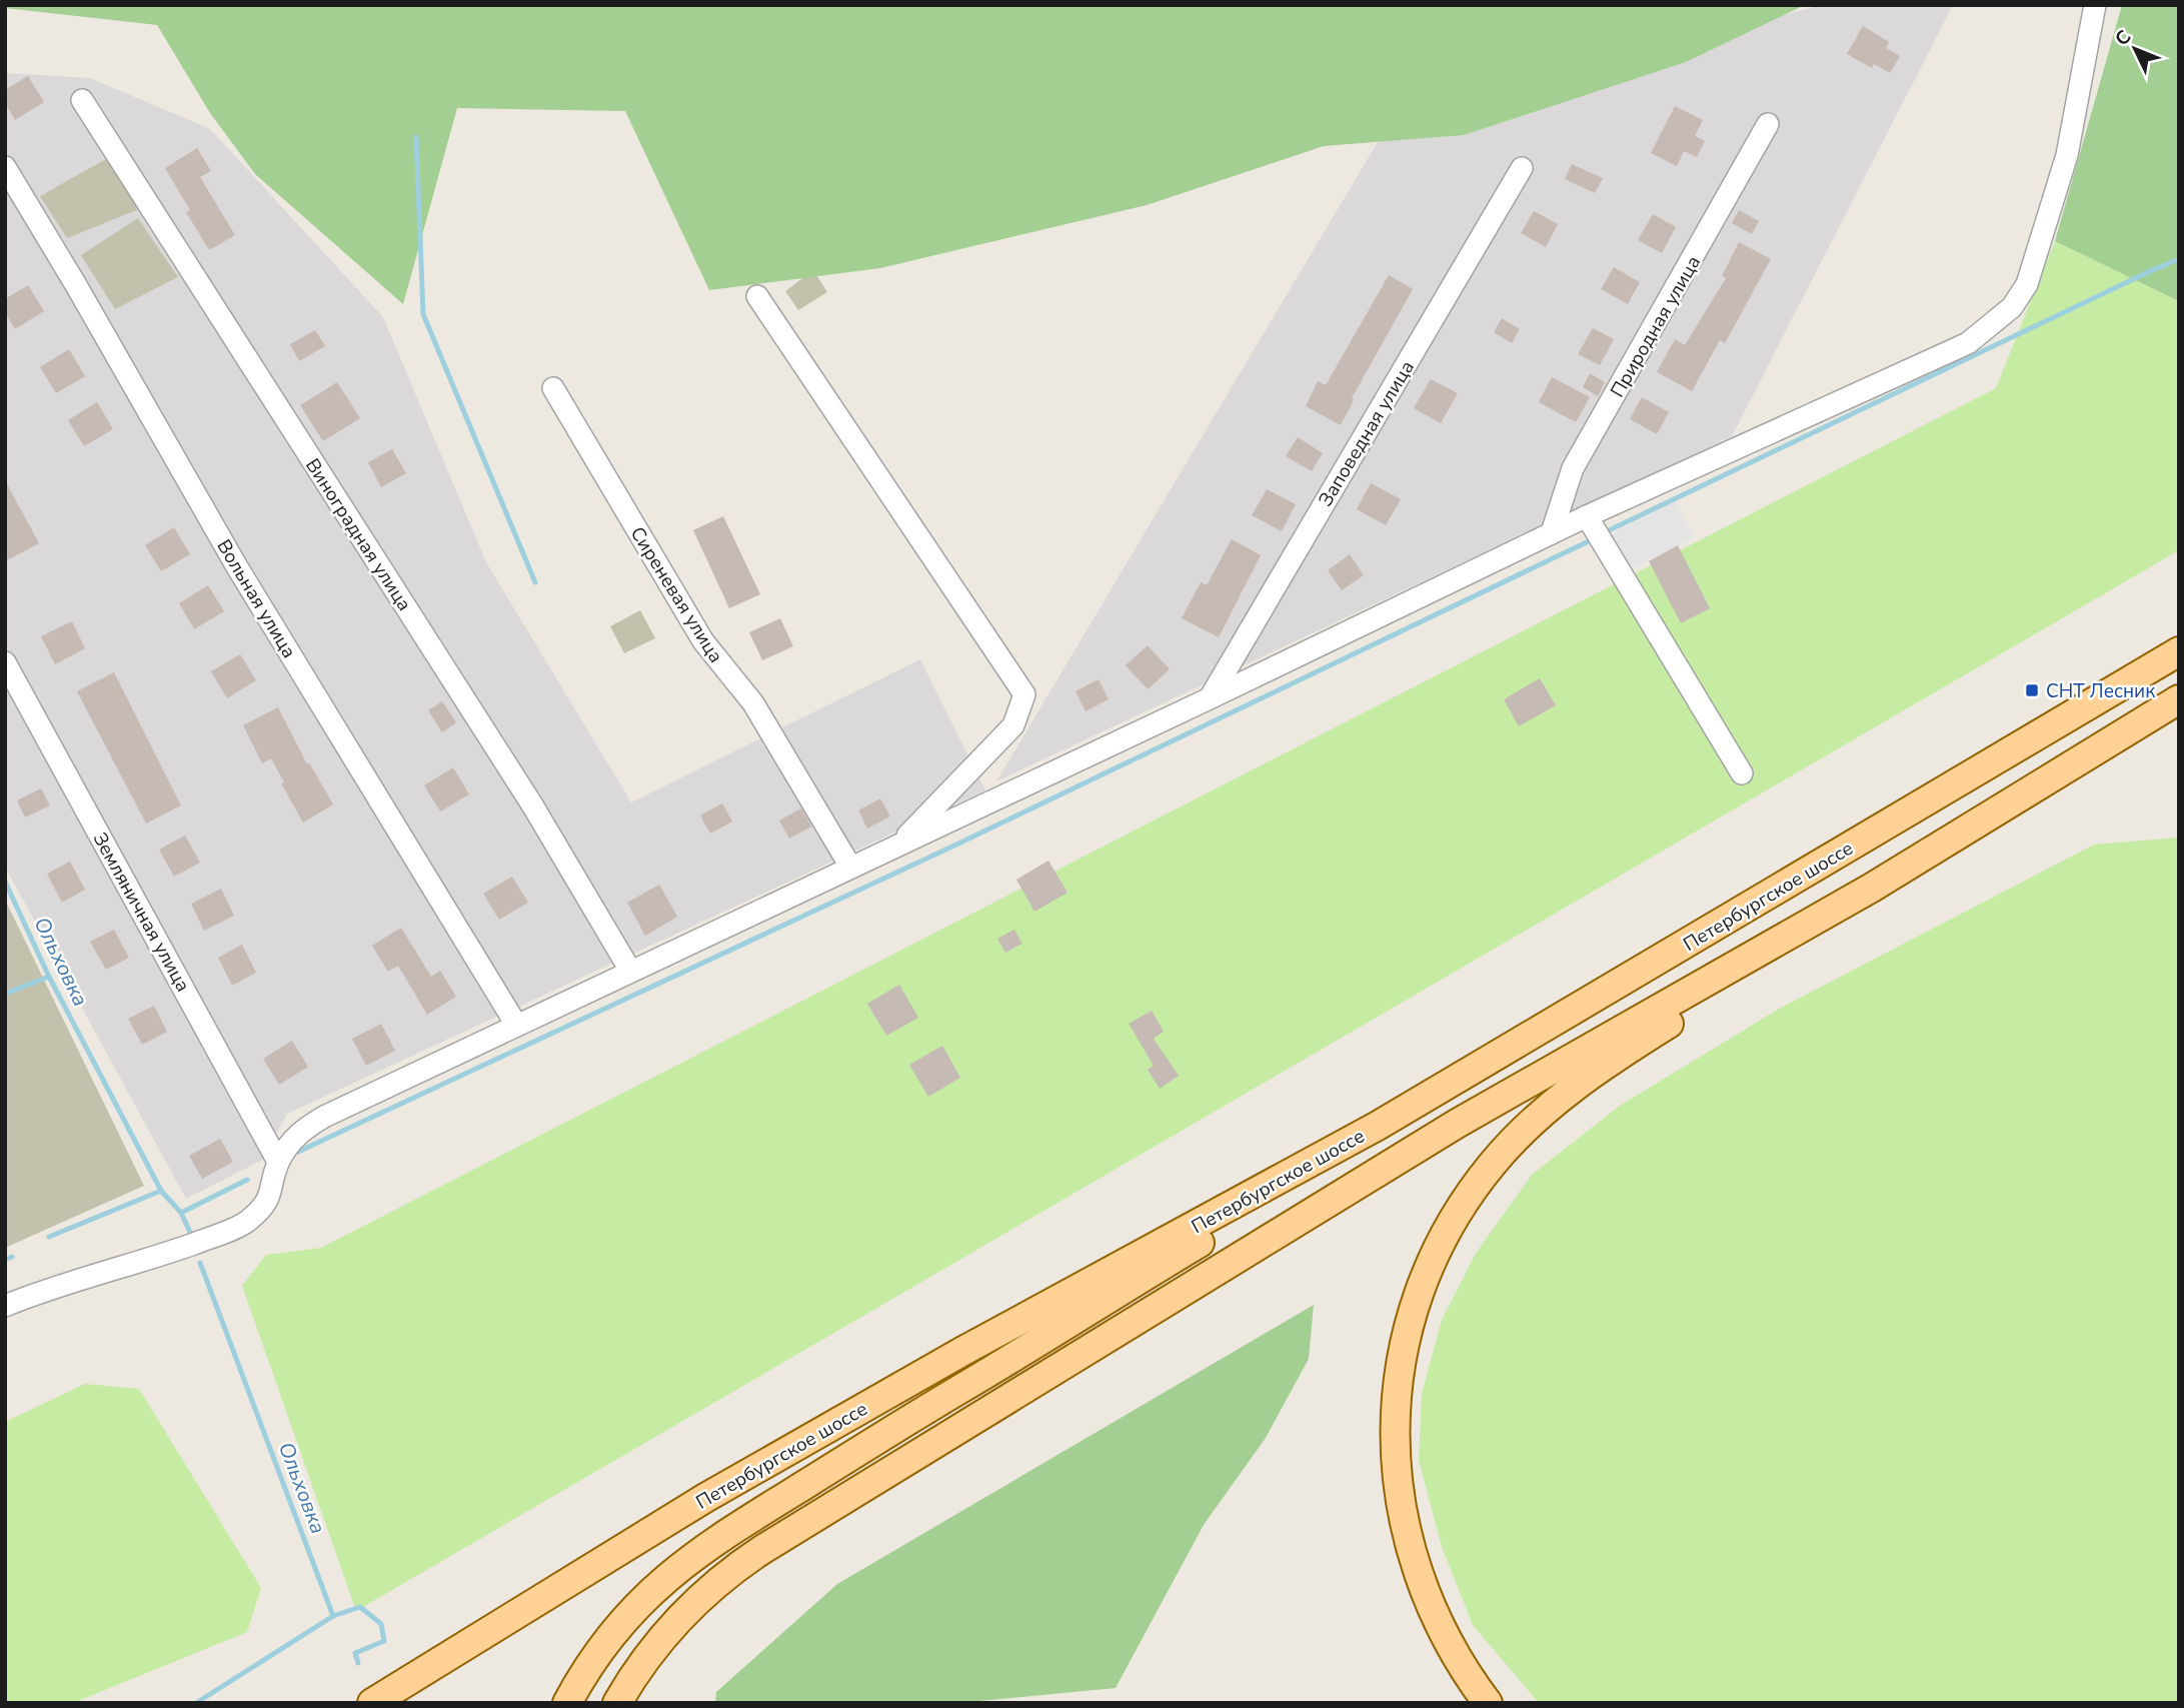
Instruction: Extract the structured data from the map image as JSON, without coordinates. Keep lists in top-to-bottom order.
{
  "streets": {
    "main road": ["Петербургское шоссе"],
    "street": [
      "Природная улица",
      "Заповедная улица",
      "Виноградная улица",
      "Сиреневая улица",
      "Вольная улица",
      "Земляничная улица"
    ]
  },
  "water": ["Ольховка"],
  "places": {
    "transit": ["СНТ Лесник"]
  },
  "north": "top left"
}
